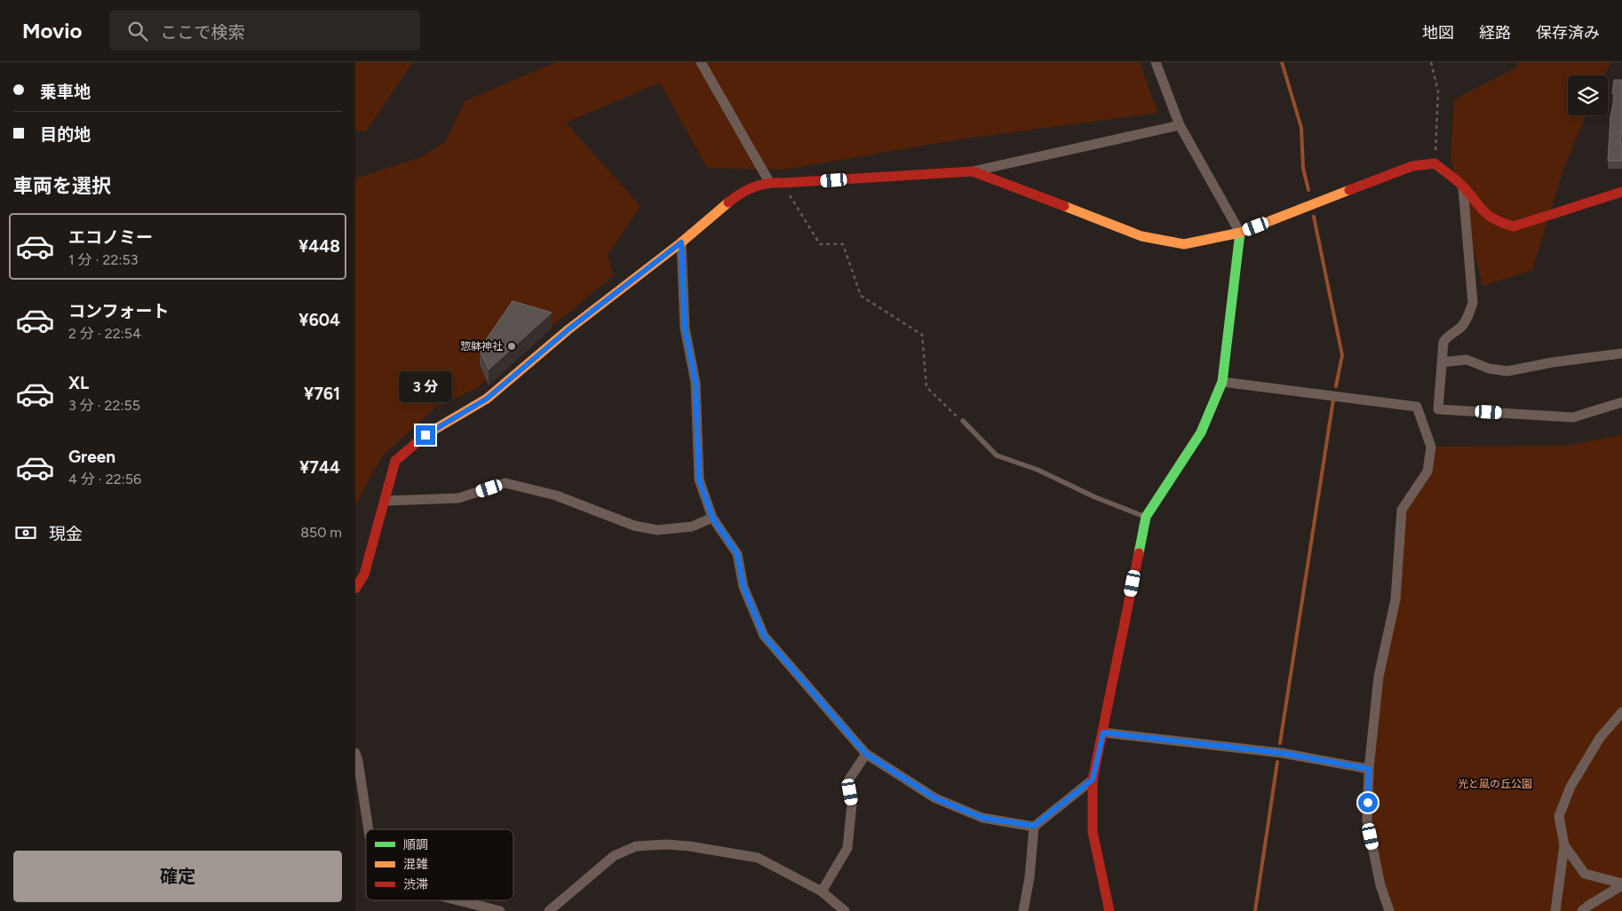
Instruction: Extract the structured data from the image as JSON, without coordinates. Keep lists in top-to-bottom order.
{
  "parks": ["光と風の丘公園"],
  "places": ["惣躰神社"],
  "legend": ["順調", "混雑", "渋滞"],
  "page": {
    "header": "Movio",
    "search": "ここで検索",
    "nav": ["地図", "経路", "保存済み"],
    "banner": ["乗車地", "目的地"],
    "heading": "車両を選択",
    "list": [
      {
        "name": "エコノミー",
        "note": "1 分 · 22:53",
        "value": "¥448"
      },
      {
        "name": "コンフォート",
        "note": "2 分 · 22:54",
        "value": "¥604"
      },
      {
        "name": "XL",
        "note": "3 分 · 22:55",
        "value": "¥761"
      },
      {
        "name": "Green",
        "note": "4 分 · 22:56",
        "value": "¥744"
      }
    ],
    "bubble": "3 分",
    "pay": ["現金", "850 m"],
    "buttons": "確定"
  }
}
